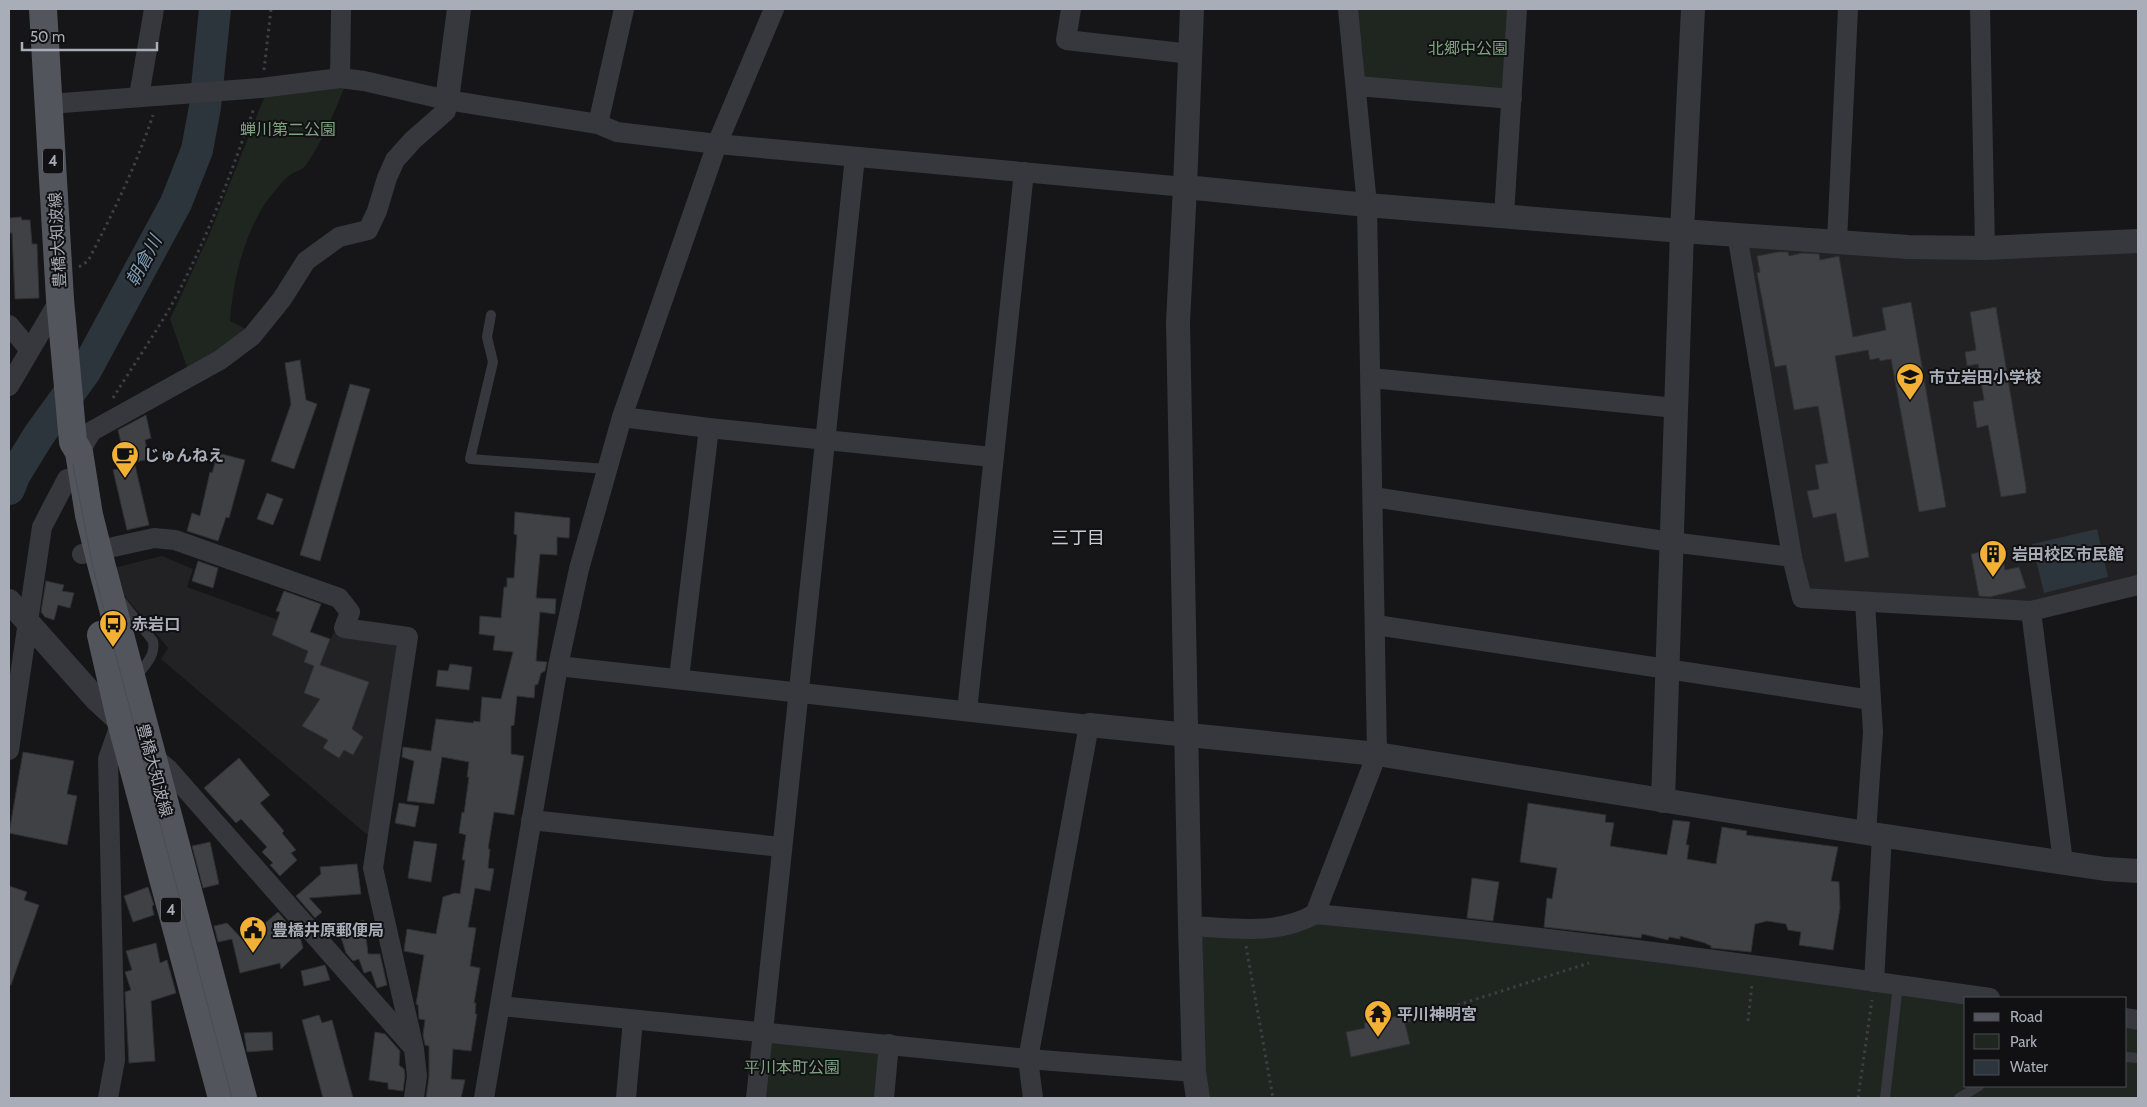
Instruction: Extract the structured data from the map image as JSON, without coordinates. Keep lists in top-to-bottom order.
{
  "streets": {
    "main road": ["4", "豊橋大知波線"]
  },
  "districts": ["三丁目"],
  "water": ["朝倉川"],
  "parks": ["北郷中公園", "蝉川第二公園", "平川本町公園"],
  "places": {
    "school or university": ["市立岩田小学校"],
    "cafe": ["じゅんねえ"],
    "building": ["岩田校区市民館"],
    "bus stop": ["赤岩口"],
    "public building": ["豊橋井原郵便局"],
    "temple": ["平川神明宮"]
  },
  "legend": ["Road", "Park", "Water"],
  "scale_bar": "50 m"
}
